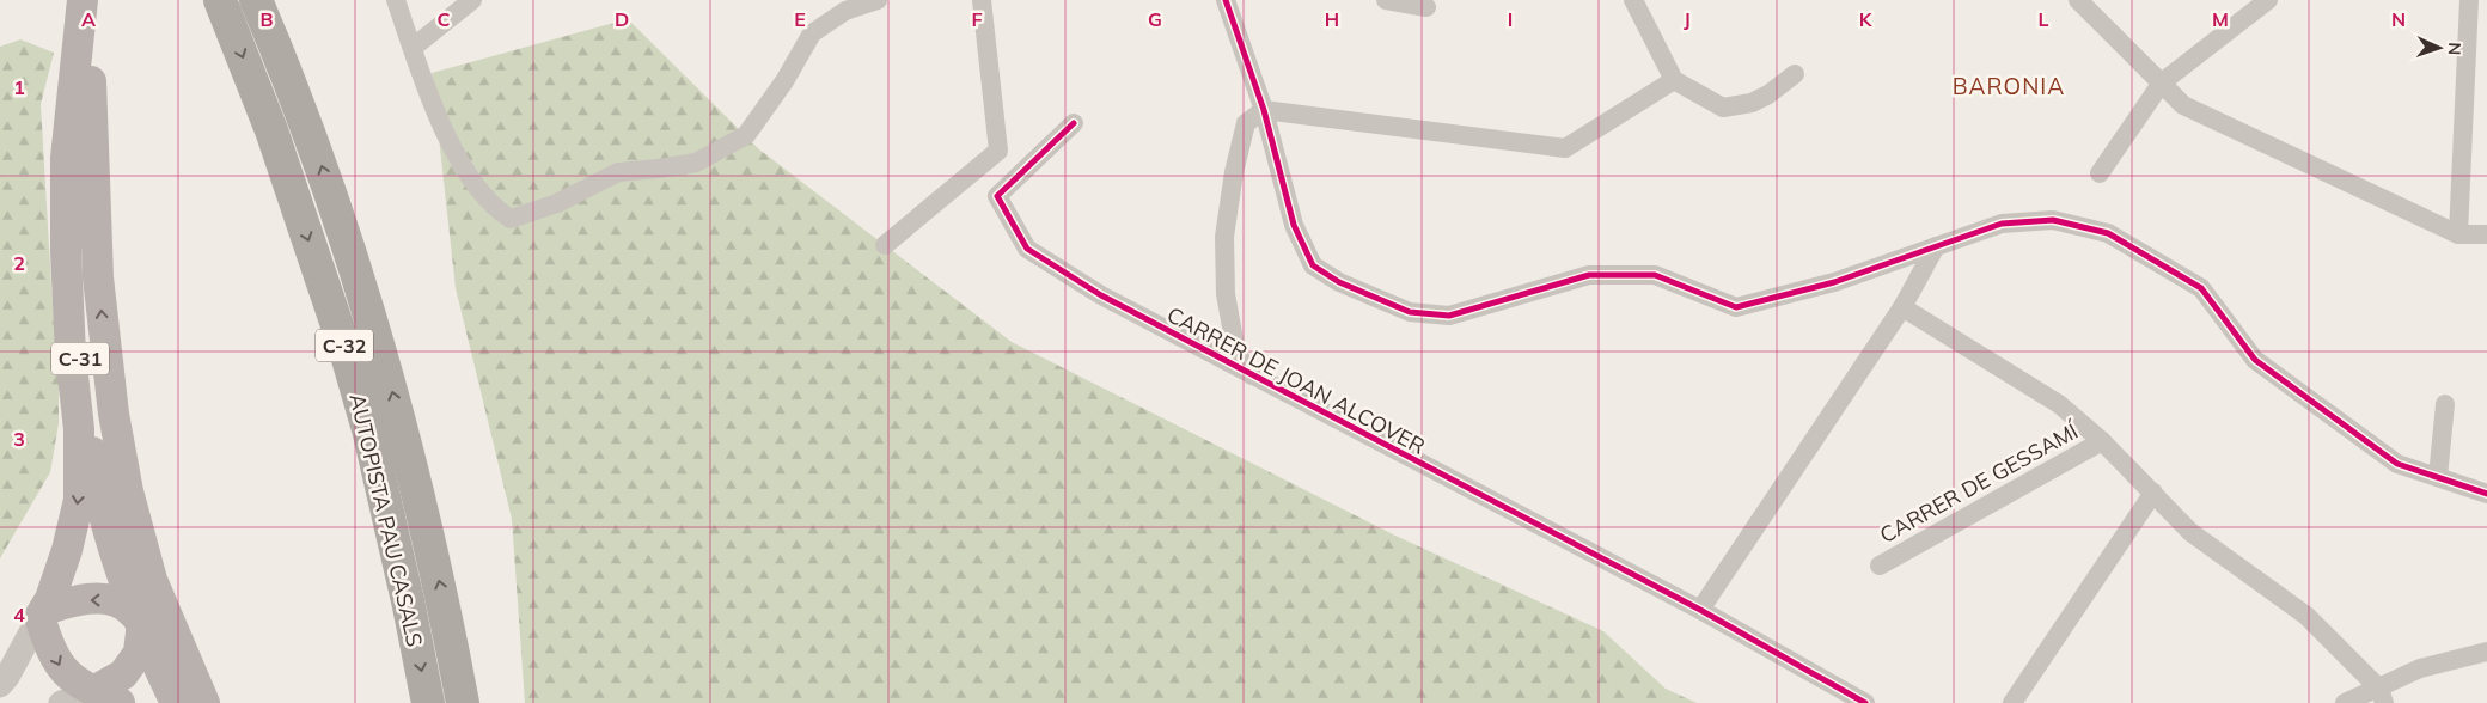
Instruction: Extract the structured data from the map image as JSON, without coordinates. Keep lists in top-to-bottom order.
{
  "streets": {
    "highway": ["C-32", "AUTOPISTA PAU CASALS"],
    "main road": ["C-31"],
    "street": ["CARRER DE JOAN ALCOVER", "CARRER DE GESSAMÍ"]
  },
  "districts": ["BARONIA"],
  "north": "right",
  "grid": {
    "columns": [
      "A",
      "B",
      "C",
      "D",
      "E",
      "F",
      "G",
      "H",
      "I",
      "J",
      "K",
      "L",
      "M",
      "N"
    ],
    "rows": [
      "1",
      "2",
      "3",
      "4"
    ]
  }
}
